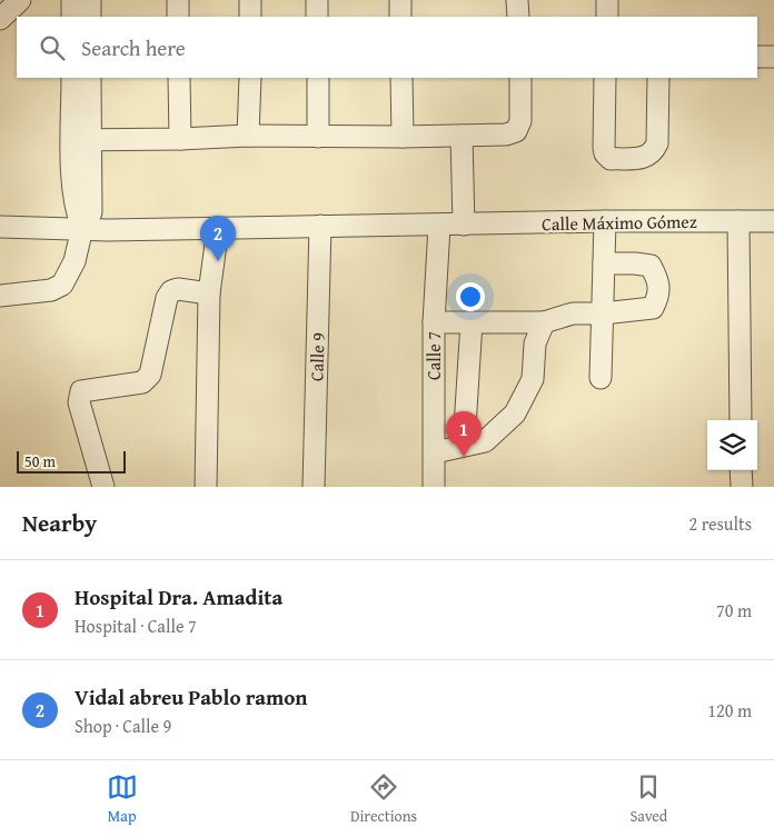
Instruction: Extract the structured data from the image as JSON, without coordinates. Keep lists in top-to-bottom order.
{
  "streets": {
    "street": ["Calle Máximo Gómez", "Calle 7", "Calle 9"]
  },
  "crossings": [
    ["Calle Máximo Gómez", "Calle 7"],
    ["Calle Máximo Gómez", "Calle 9"]
  ],
  "scale_bar": "50 m",
  "page": {
    "search": "Search here",
    "pins": ["2", "1"],
    "scale": "50 m",
    "heading": ["Nearby", "2 results"],
    "list": [
      {
        "mark": "1",
        "name": "Hospital Dra. Amadita",
        "note": "Hospital · Calle 7",
        "value": "70 m"
      },
      {
        "mark": "2",
        "name": "Vidal abreu Pablo ramon",
        "note": "Shop · Calle 9",
        "value": "120 m"
      }
    ],
    "nav": ["Map", "Directions", "Saved"]
  }
}
